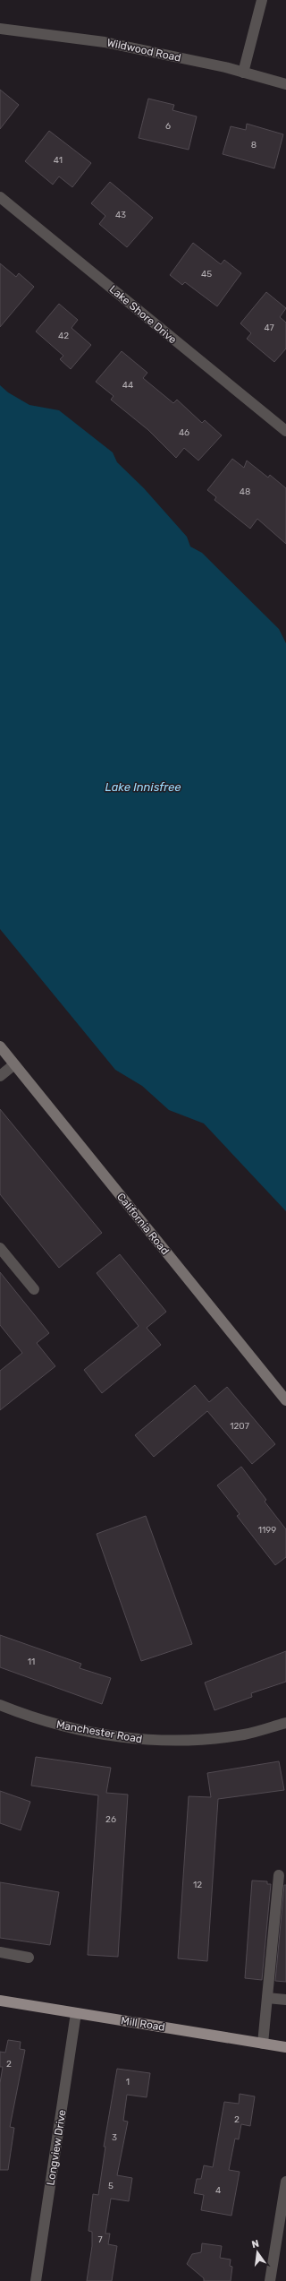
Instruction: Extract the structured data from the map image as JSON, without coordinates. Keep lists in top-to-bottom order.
{
  "streets": {
    "main road": ["California Road", "Mill Road"],
    "street": [
      "Wildwood Road",
      "Lake Shore Drive",
      "Manchester Road",
      "Longview Drive"
    ]
  },
  "crossings": [
    ["Mill Road", "Longview Drive"]
  ],
  "water": ["Lake Innisfree"],
  "house_numbers": [
    "6",
    "8",
    "41",
    "43",
    "45",
    "47",
    "42",
    "44",
    "46",
    "48",
    "1207",
    "1199",
    "11",
    "26",
    "12",
    "2",
    "1",
    "2",
    "3",
    "5",
    "4",
    "7"
  ],
  "north": "top"
}
